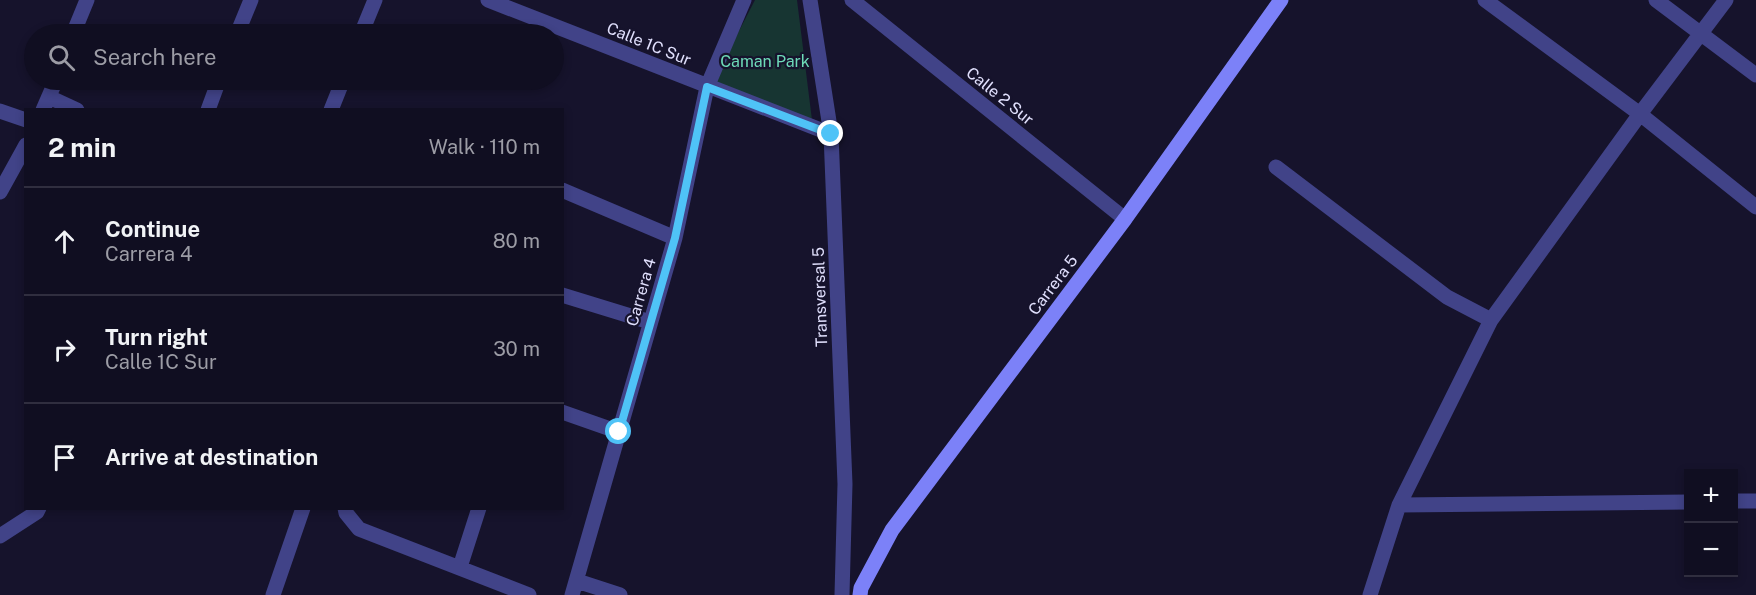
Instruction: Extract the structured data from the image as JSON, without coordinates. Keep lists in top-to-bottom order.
{
  "streets": {
    "street": [
      "Calle 1C Sur",
      "Calle 2 Sur",
      "Carrera 5",
      "Carrera 4",
      "Transversal 5"
    ]
  },
  "crossings": [
    ["Calle 1C Sur", "Carrera 4"],
    ["Calle 1C Sur", "Transversal 5"],
    ["Calle 2 Sur", "Carrera 5"]
  ],
  "parks": ["Caman Park"],
  "page": {
    "search": "Search here",
    "heading": ["2 min", "Walk · 110 m"],
    "list": [
      ["Continue", "Carrera 4", "80 m"],
      ["Turn right", "Calle 1C Sur", "30 m"],
      "Arrive at destination"
    ],
    "map_buttons": ["+", "−"]
  }
}
